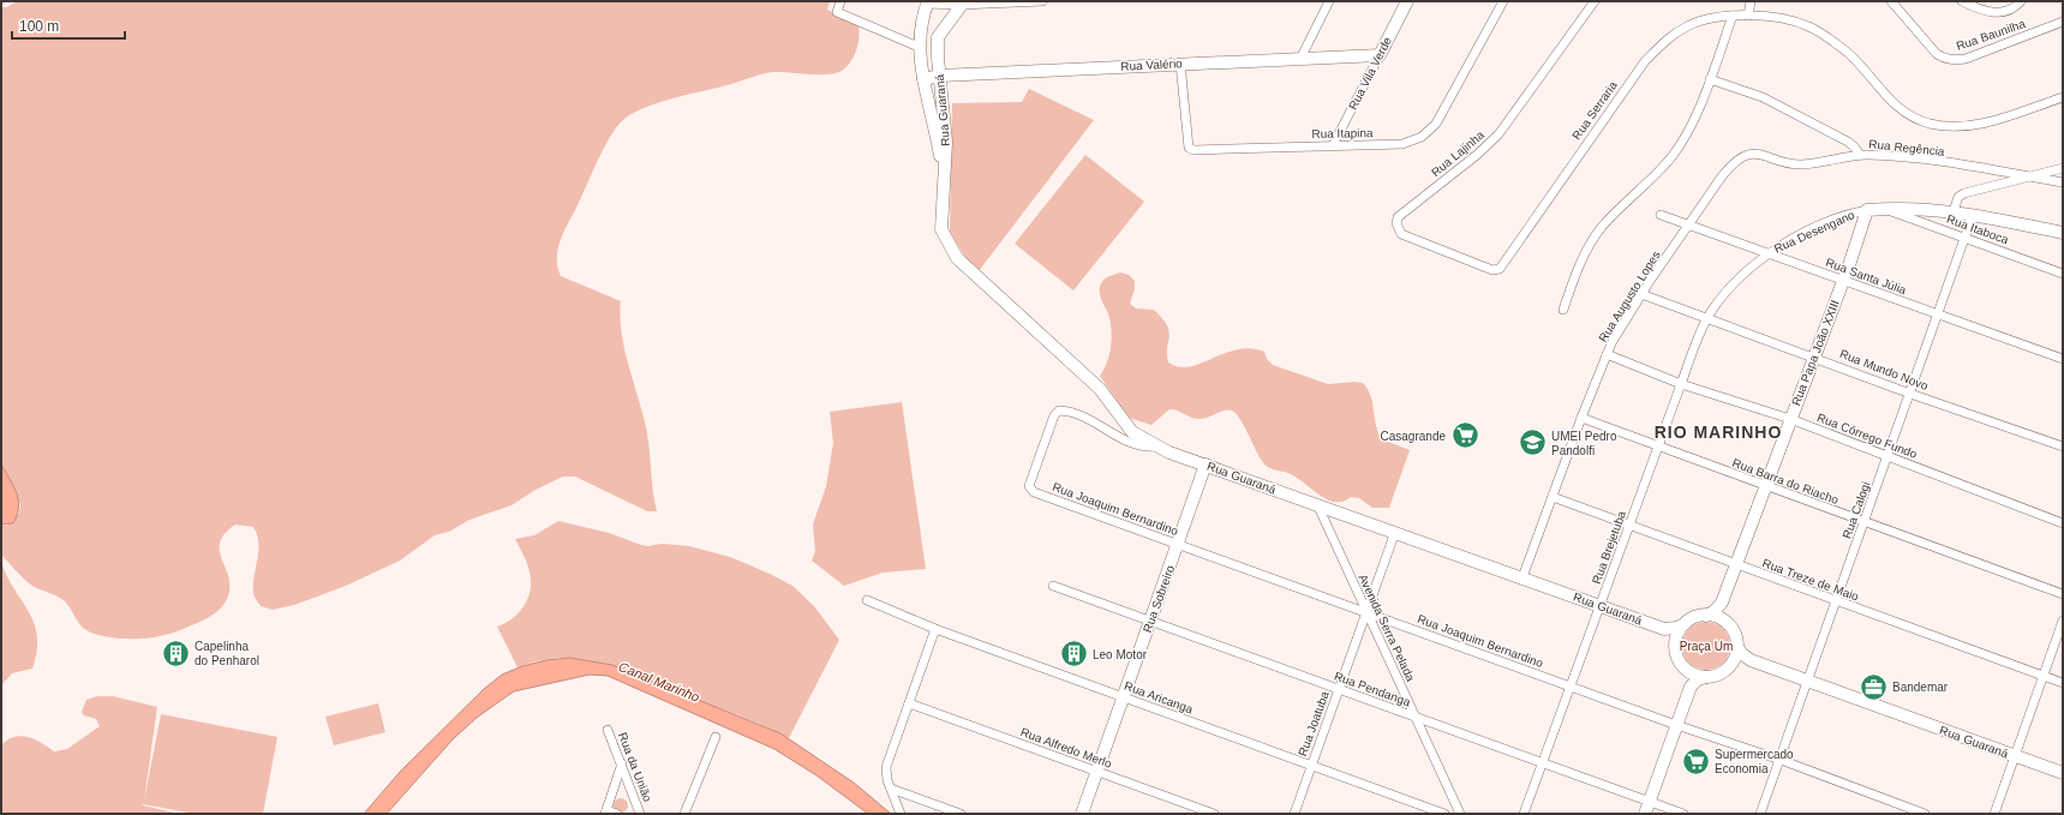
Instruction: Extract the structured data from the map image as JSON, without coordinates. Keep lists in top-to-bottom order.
{
  "streets": {
    "street": [
      "Rua Baunilha",
      "Rua Valério",
      "Rua Vila Verde",
      "Rua Guaraná",
      "Rua Serraria",
      "Rua Itapina",
      "Rua Regência",
      "Rua Lajinha",
      "Rua Itaboca",
      "Rua Desengano",
      "Rua Santa Júlia",
      "Rua Augusto Lopes",
      "Rua Papa João XXIII",
      "Rua Mundo Novo",
      "Rua Córrego Fundo",
      "Rua Barra do Riacho",
      "Rua Joaquim Bernardino",
      "Rua Calogi",
      "Rua Brejetuba",
      "Rua Treze de Maio",
      "Rua Sobreiro",
      "Avenida Serra Pelada",
      "Rua Pendanga",
      "Rua Aricanga",
      "Rua Joatuba",
      "Rua Alfredo Merlo",
      "Rua da União"
    ]
  },
  "crossings": [
    ["Rua Valério", "Rua Vila Verde"],
    ["Rua Valério", "Rua Guaraná"],
    ["Rua Valério", "Rua Itapina"],
    ["Rua Vila Verde", "Rua Itapina"],
    ["Rua Guaraná", "Rua Augusto Lopes"],
    ["Rua Guaraná", "Rua Papa João XXIII"],
    ["Rua Guaraná", "Rua Joaquim Bernardino"],
    ["Rua Guaraná", "Rua Calogi"],
    ["Rua Guaraná", "Rua Brejetuba"],
    ["Rua Guaraná", "Rua Sobreiro"],
    ["Rua Guaraná", "Avenida Serra Pelada"],
    ["Rua Guaraná", "Rua Joatuba"],
    ["Rua Serraria", "Rua Lajinha"],
    ["Rua Regência", "Rua Augusto Lopes"],
    ["Rua Itaboca", "Rua Desengano"],
    ["Rua Itaboca", "Rua Calogi"],
    ["Rua Desengano", "Rua Santa Júlia"],
    ["Rua Desengano", "Rua Papa João XXIII"],
    ["Rua Desengano", "Rua Mundo Novo"],
    ["Rua Desengano", "Rua Calogi"],
    ["Rua Desengano", "Rua Brejetuba"],
    ["Rua Santa Júlia", "Rua Augusto Lopes"],
    ["Rua Santa Júlia", "Rua Papa João XXIII"],
    ["Rua Santa Júlia", "Rua Calogi"],
    ["Rua Augusto Lopes", "Rua Mundo Novo"],
    ["Rua Augusto Lopes", "Rua Córrego Fundo"],
    ["Rua Augusto Lopes", "Rua Barra do Riacho"],
    ["Rua Augusto Lopes", "Rua Treze de Maio"],
    ["Rua Papa João XXIII", "Rua Mundo Novo"],
    ["Rua Papa João XXIII", "Rua Córrego Fundo"],
    ["Rua Papa João XXIII", "Rua Barra do Riacho"],
    ["Rua Papa João XXIII", "Rua Treze de Maio"],
    ["Rua Mundo Novo", "Rua Calogi"],
    ["Rua Mundo Novo", "Rua Brejetuba"],
    ["Rua Córrego Fundo", "Rua Calogi"],
    ["Rua Córrego Fundo", "Rua Brejetuba"],
    ["Rua Barra do Riacho", "Rua Calogi"],
    ["Rua Barra do Riacho", "Rua Brejetuba"],
    ["Rua Joaquim Bernardino", "Rua Calogi"],
    ["Rua Joaquim Bernardino", "Rua Brejetuba"],
    ["Rua Joaquim Bernardino", "Rua Sobreiro"],
    ["Rua Joaquim Bernardino", "Avenida Serra Pelada"],
    ["Rua Joaquim Bernardino", "Rua Joatuba"],
    ["Rua Calogi", "Rua Treze de Maio"],
    ["Rua Brejetuba", "Rua Treze de Maio"],
    ["Rua Brejetuba", "Rua Pendanga"],
    ["Rua Sobreiro", "Rua Pendanga"],
    ["Rua Sobreiro", "Rua Aricanga"],
    ["Rua Sobreiro", "Rua Alfredo Merlo"],
    ["Avenida Serra Pelada", "Rua Pendanga"],
    ["Avenida Serra Pelada", "Rua Joatuba"],
    ["Rua Pendanga", "Rua Joatuba"],
    ["Rua Aricanga", "Rua Joatuba"]
  ],
  "districts": ["RIO MARINHO"],
  "water": ["Canal Marinho"],
  "parks": ["Praça Um"],
  "places": {
    "supermarket": ["Casagrande", "Supermercado Economia"],
    "school or university": ["UMEI Pedro Pandolfi"],
    "building": ["Capelinha do Penharol", "Leo Motor"],
    "office": ["Bandemar"]
  },
  "scale_bar": "100 m"
}
